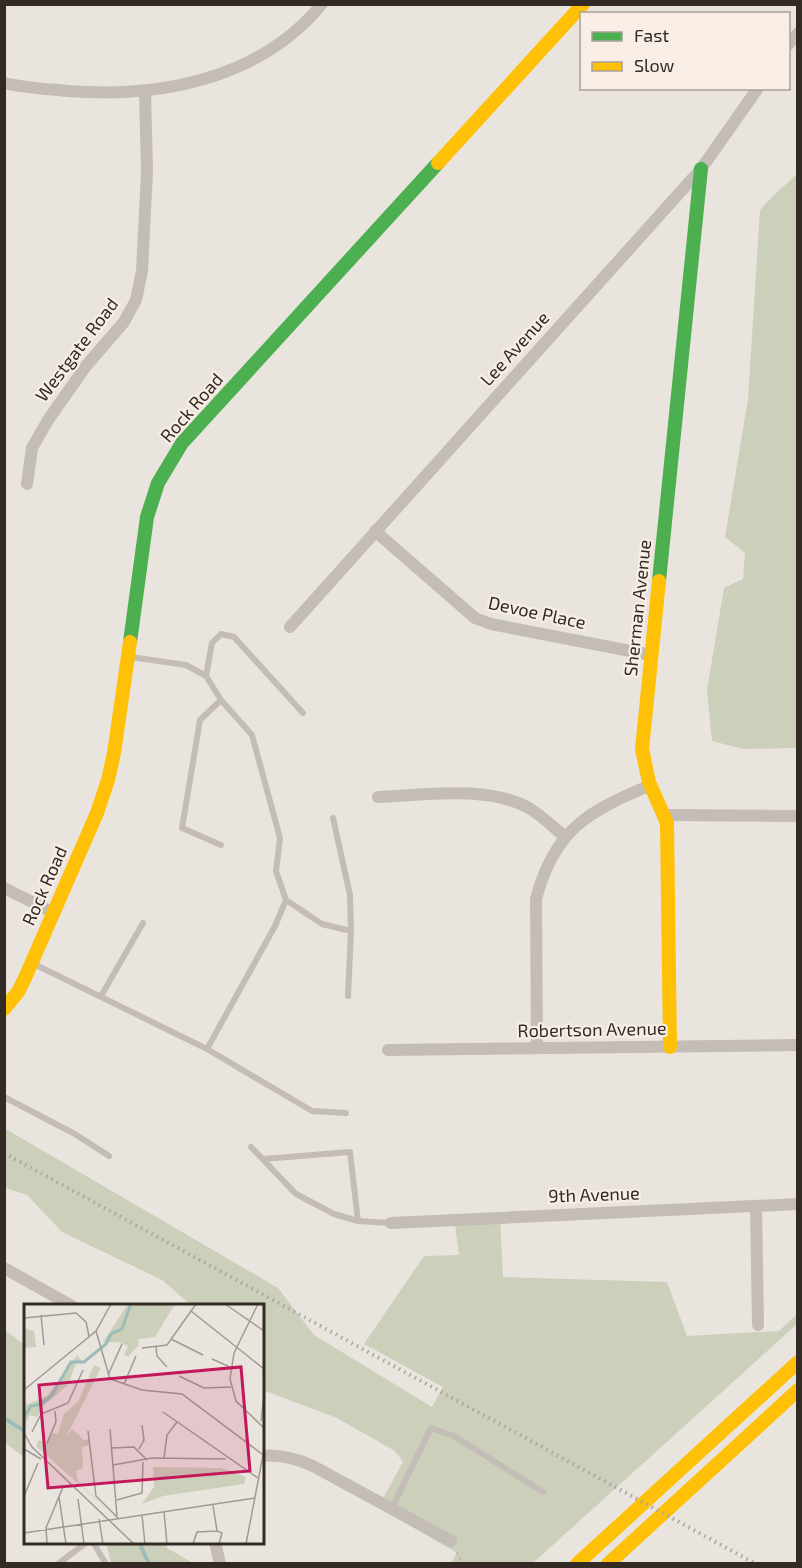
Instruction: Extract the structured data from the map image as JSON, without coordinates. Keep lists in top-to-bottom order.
{
  "streets": {
    "main road": ["Rock Road", "Sherman Avenue"],
    "street": [
      "Lee Avenue",
      "Westgate Road",
      "Devoe Place",
      "Robertson Avenue",
      "9th Avenue"
    ]
  },
  "crossings": [
    ["Lee Avenue", "Sherman Avenue"],
    ["Lee Avenue", "Devoe Place"],
    ["Sherman Avenue", "Devoe Place"],
    ["Sherman Avenue", "Robertson Avenue"]
  ],
  "legend": ["Fast", "Slow"]
}
